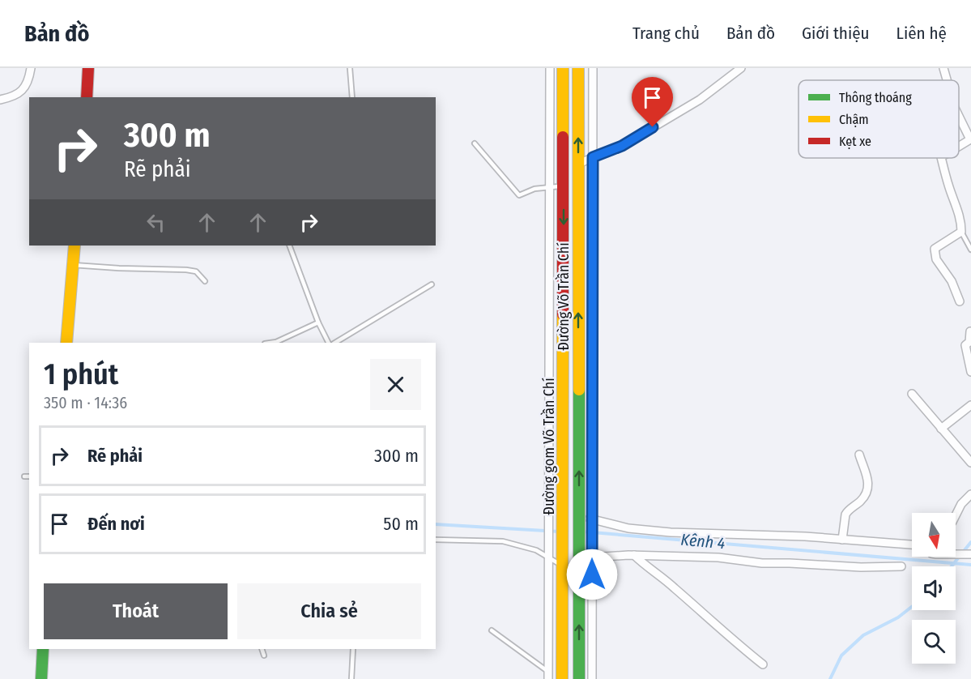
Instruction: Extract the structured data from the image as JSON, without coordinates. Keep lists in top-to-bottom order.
{
  "streets": {
    "main road": ["Đường Võ Trần Chí"],
    "street": ["Đường gom Võ Trần Chí"]
  },
  "water": ["Kênh 4"],
  "legend": ["Thông thoáng", "Chậm", "Kẹt xe"],
  "north": "bottom",
  "page": {
    "header": "Bản đồ",
    "nav": [
      "Trang chủ",
      "Bản đồ",
      "Giới thiệu",
      "Liên hệ"
    ],
    "turn": ["300 m", "Rẽ phải"],
    "heading": ["1 phút", "350 m · 14:36"],
    "list": [
      {
        "name": "Rẽ phải",
        "value": "300 m"
      },
      {
        "name": "Đến nơi",
        "value": "50 m"
      }
    ],
    "buttons": ["Thoát", "Chia sẻ"]
  }
}
